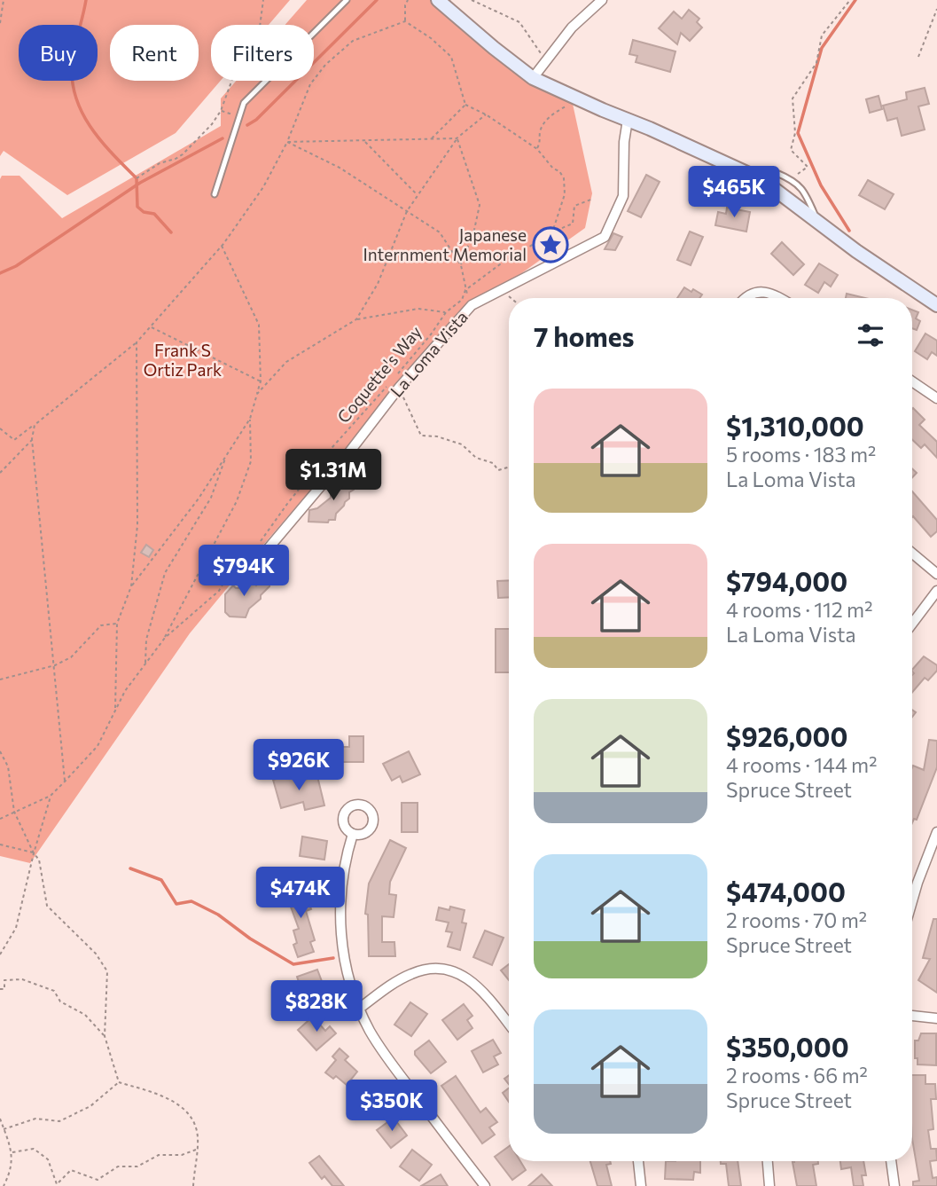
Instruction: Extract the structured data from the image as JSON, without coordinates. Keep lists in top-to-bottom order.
{
  "streets": {
    "street": ["La Loma Vista"],
    "path": ["Coquette's Way"]
  },
  "parks": ["Frank S Ortiz Park"],
  "places": {
    "place": ["Japanese Internment Memorial"]
  },
  "page": {
    "chip": ["Buy", "Rent", "Filters"],
    "price": [
      "$465K",
      "$1.31M",
      "$794K",
      "$926K",
      "$474K",
      "$828K",
      "$350K"
    ],
    "heading": "7 homes",
    "list": [
      {
        "name": "$1,310,000",
        "note": "5 rooms · 183 m² · La Loma Vista"
      },
      {
        "name": "$794,000",
        "note": "4 rooms · 112 m² · La Loma Vista"
      },
      {
        "name": "$926,000",
        "note": "4 rooms · 144 m² · Spruce Street"
      },
      {
        "name": "$474,000",
        "note": "2 rooms · 70 m² · Spruce Street"
      },
      {
        "name": "$350,000",
        "note": "2 rooms · 66 m² · Spruce Street"
      }
    ]
  }
}
